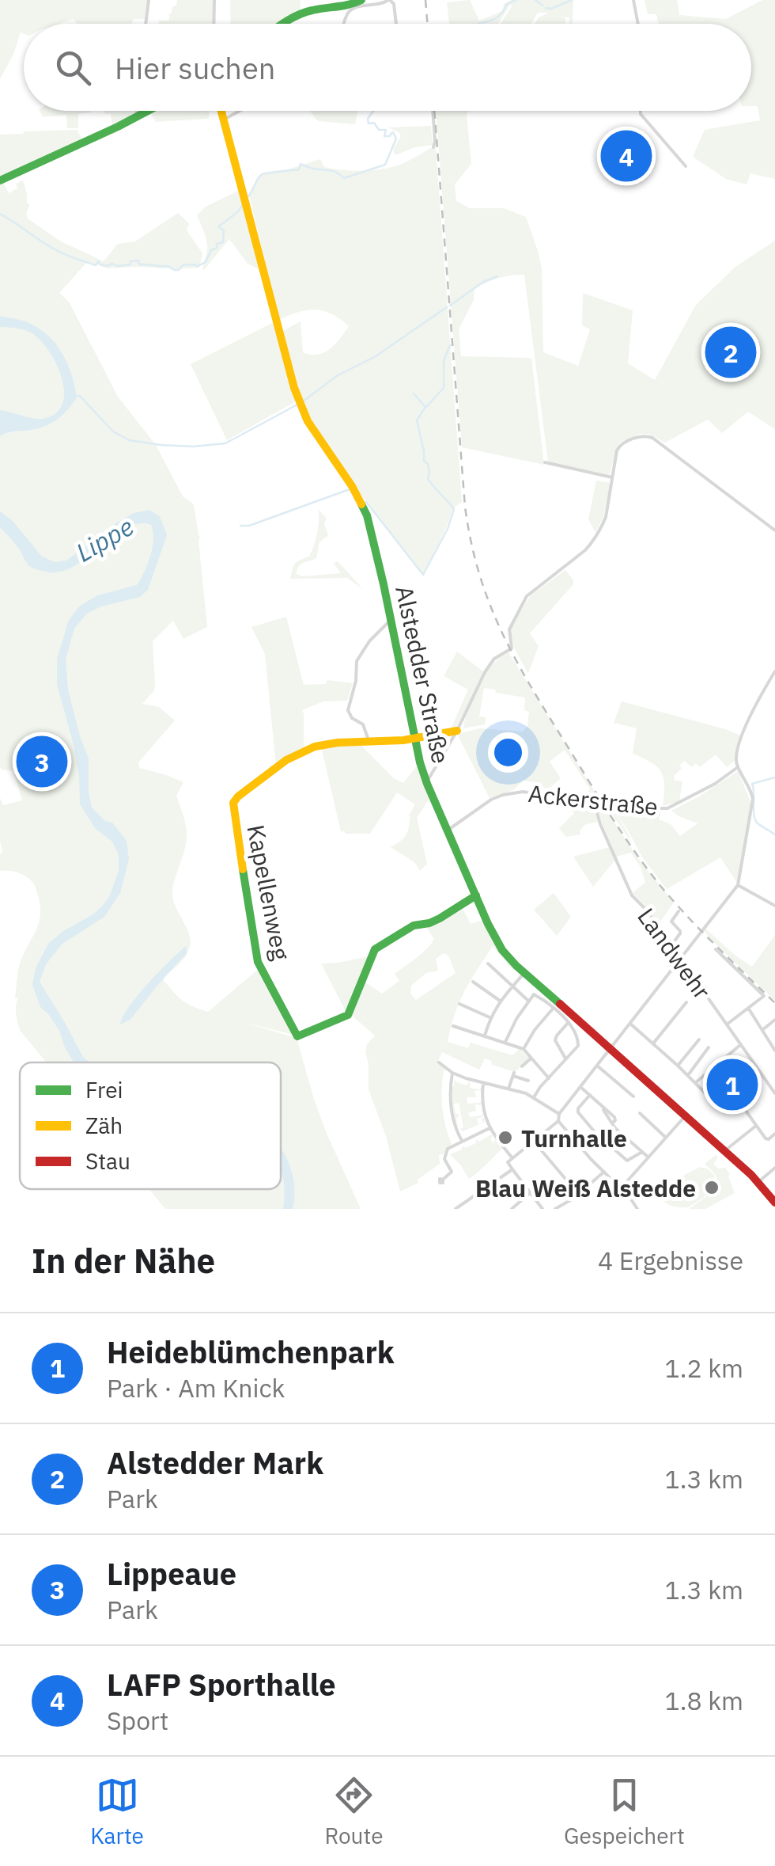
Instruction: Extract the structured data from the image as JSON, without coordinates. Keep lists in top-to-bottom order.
{
  "streets": {
    "street": [
      "Alstedder Straße",
      "Ackerstraße",
      "Kapellenweg",
      "Landwehr"
    ]
  },
  "crossings": [
    ["Alstedder Straße", "Ackerstraße"],
    ["Alstedder Straße", "Kapellenweg"],
    ["Ackerstraße", "Landwehr"]
  ],
  "water": ["Lippe"],
  "places": ["Turnhalle", "Blau Weiß Alstedde"],
  "legend": ["Frei", "Zäh", "Stau"],
  "page": {
    "search": "Hier suchen",
    "pins": [
      "4",
      "2",
      "3",
      "1"
    ],
    "heading": ["In der Nähe", "4 Ergebnisse"],
    "list": [
      {
        "mark": "1",
        "name": "Heideblümchenpark",
        "note": "Park · Am Knick",
        "value": "1.2 km"
      },
      {
        "mark": "2",
        "name": "Alstedder Mark",
        "note": "Park",
        "value": "1.3 km"
      },
      {
        "mark": "3",
        "name": "Lippeaue",
        "note": "Park",
        "value": "1.3 km"
      },
      {
        "mark": "4",
        "name": "LAFP Sporthalle",
        "note": "Sport",
        "value": "1.8 km"
      }
    ],
    "nav": ["Karte", "Route", "Gespeichert"]
  }
}
